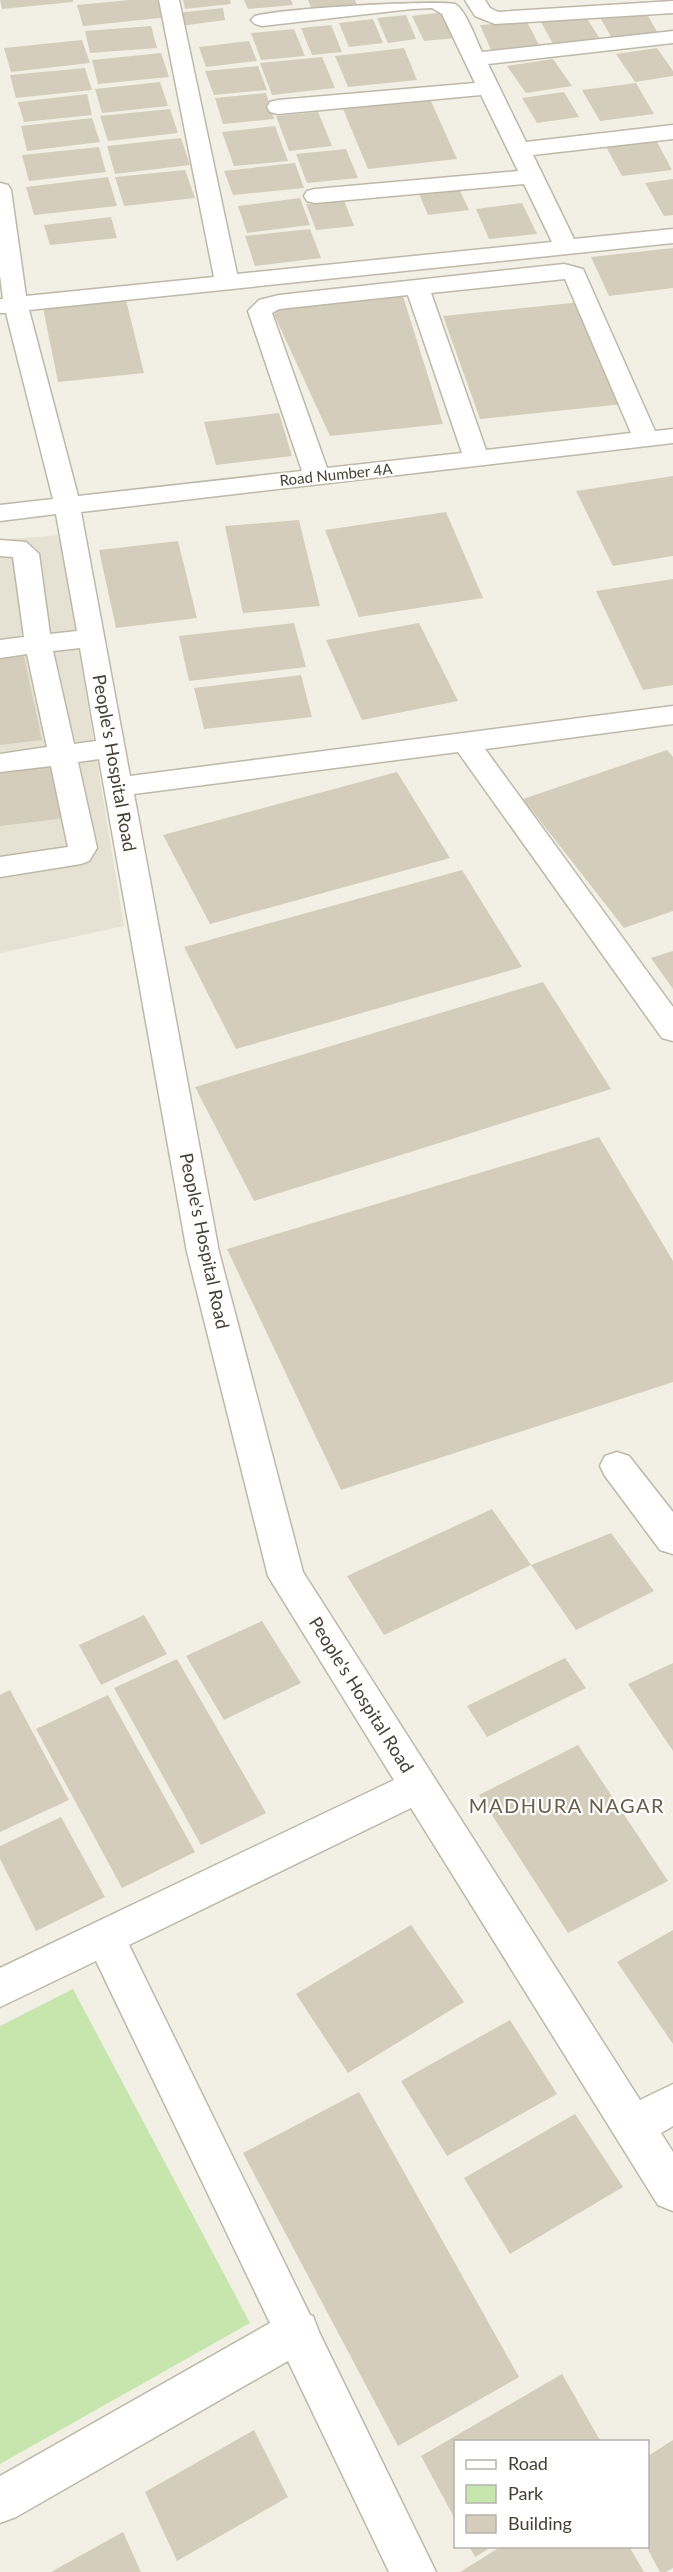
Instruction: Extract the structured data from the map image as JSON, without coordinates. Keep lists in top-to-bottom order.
{
  "streets": {
    "street": ["Road Number 4A", "People's Hospital Road"]
  },
  "crossings": [
    ["Road Number 4A", "People's Hospital Road"]
  ],
  "districts": ["MADHURA NAGAR"],
  "legend": ["Road", "Park", "Building"]
}
